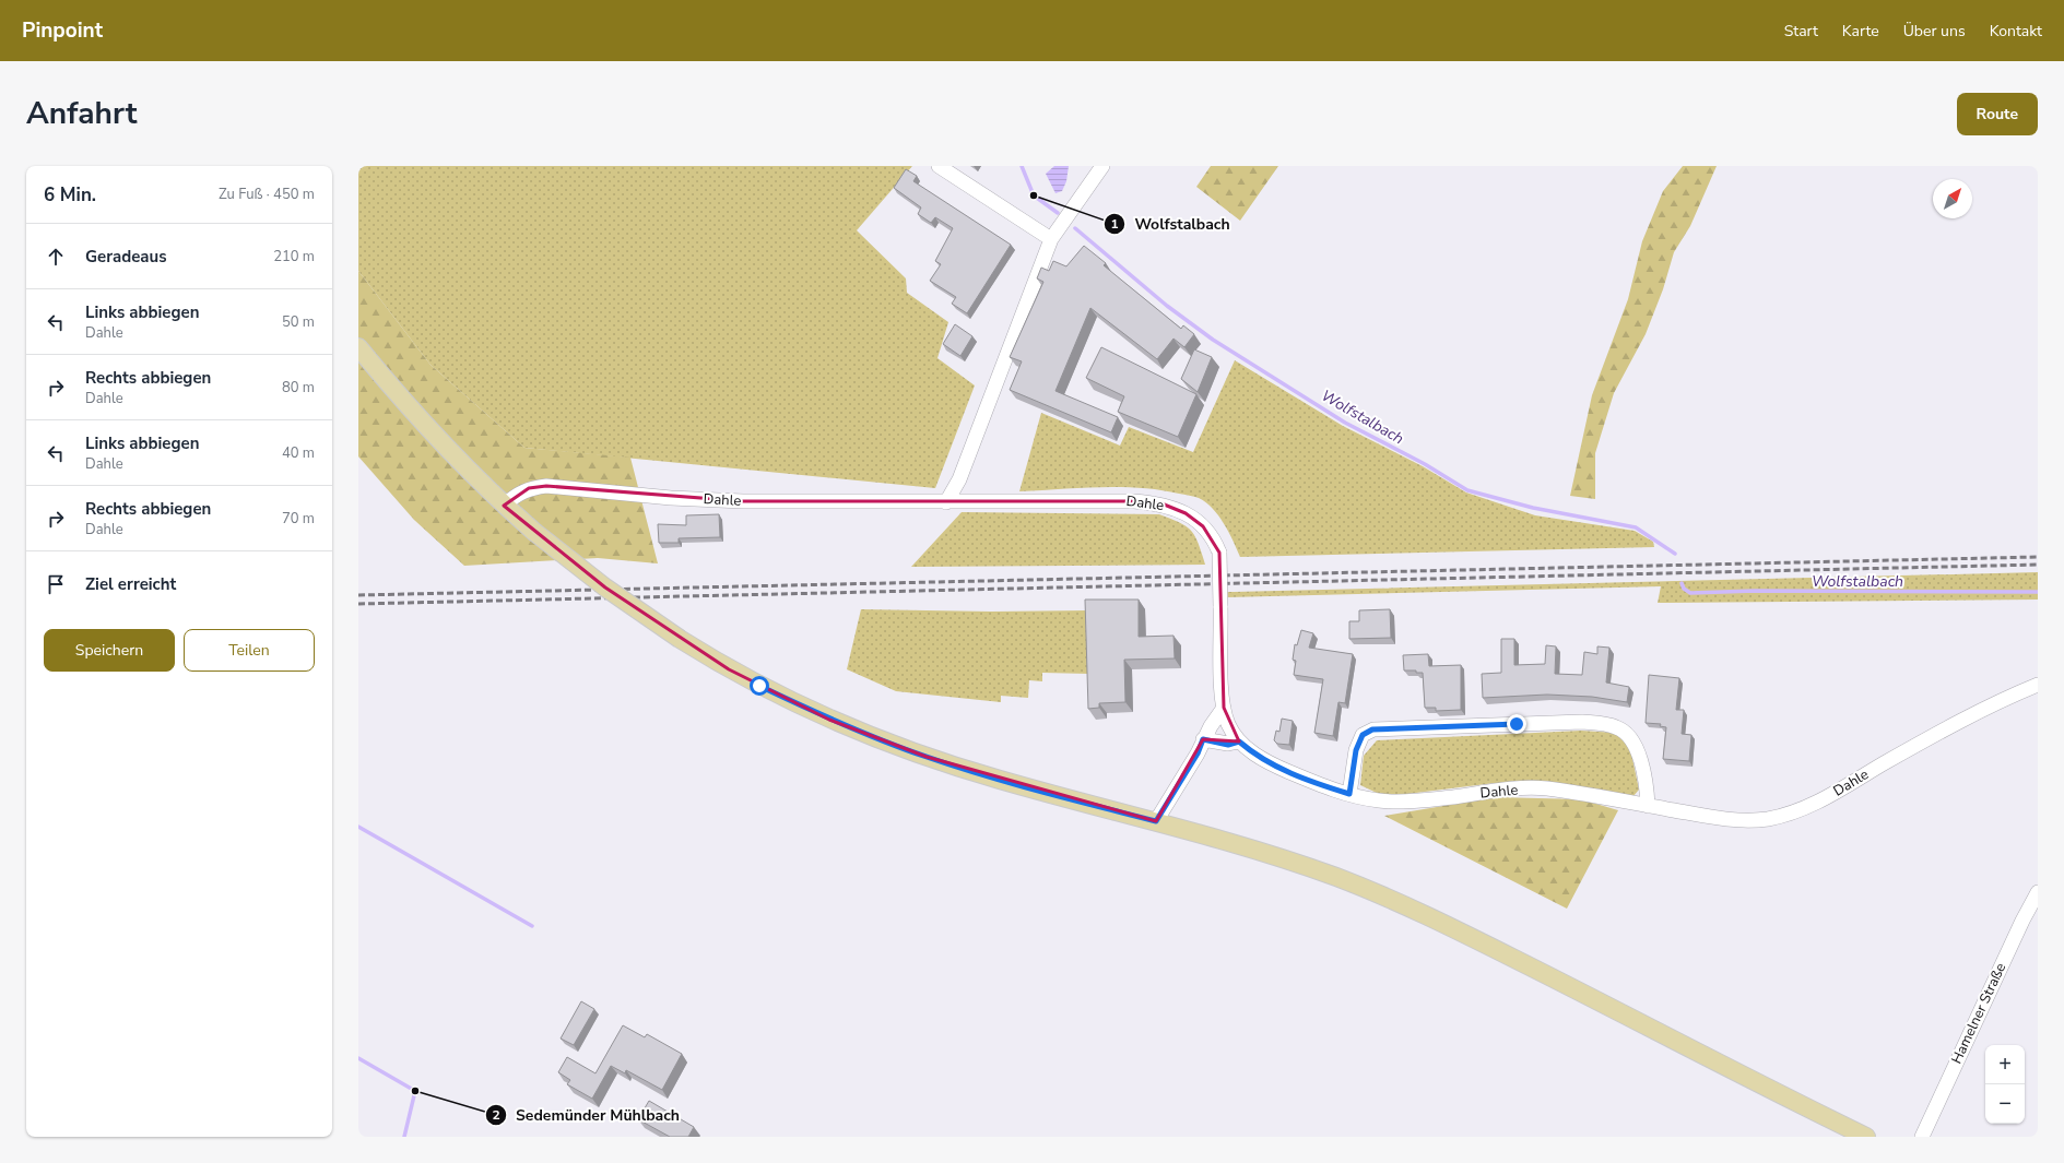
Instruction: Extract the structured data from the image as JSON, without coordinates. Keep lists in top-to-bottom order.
{
  "streets": {
    "street": ["Dahle", "Hamelner Straße"]
  },
  "water": ["Wolfstalbach"],
  "places": ["Wolfstalbach", "Sedemünder Mühlbach"],
  "north": "top right",
  "page": {
    "header": "Pinpoint",
    "nav": [
      "Start",
      "Karte",
      "Über uns",
      "Kontakt"
    ],
    "title": "Anfahrt",
    "buttons": [
      "Route",
      ["Speichern", "Teilen"]
    ],
    "heading": ["6 Min.", "Zu Fuß · 450 m"],
    "list": [
      ["Geradeaus", "210 m"],
      ["Links abbiegen", "Dahle", "50 m"],
      ["Rechts abbiegen", "Dahle", "80 m"],
      ["Links abbiegen", "Dahle", "40 m"],
      ["Rechts abbiegen", "Dahle", "70 m"],
      "Ziel erreicht"
    ],
    "map_buttons": ["+", "−"]
  }
}
